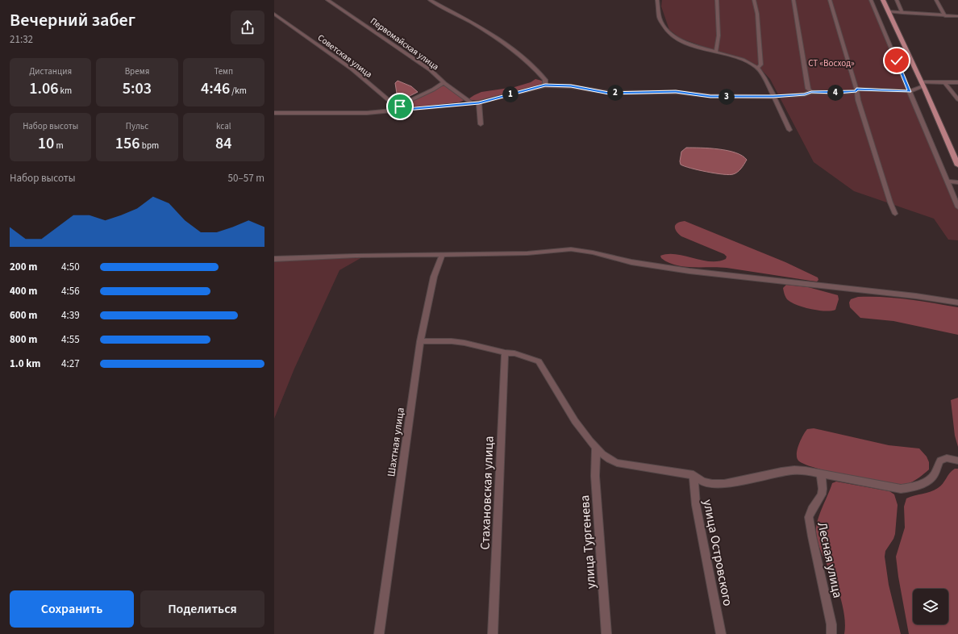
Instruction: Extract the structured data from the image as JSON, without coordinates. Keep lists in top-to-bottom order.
{
  "streets": {
    "street": [
      "Первомайская улица",
      "Советская улица",
      "Шахтная улица",
      "Стахановская улица",
      "улица Тургенева",
      "улица Островского",
      "Лесная улица"
    ]
  },
  "parks": ["СТ «Восход»"],
  "page": {
    "heading": ["Вечерний забег", "21:32"],
    "stats": [
      ["Дистанция", "1.06 km"],
      ["Время", "5:03"],
      ["Темп", "4:46 /km"],
      ["Набор высоты", "10 m"],
      ["Пульс", "156 bpm"],
      ["kcal", "84"]
    ],
    "pins": [
      "2",
      "4",
      "1",
      "3"
    ],
    "chart": ["Набор высоты", "50–57 m"],
    "list": [
      {
        "name": "200 m",
        "note": "4:50"
      },
      {
        "name": "400 m",
        "note": "4:56"
      },
      {
        "name": "600 m",
        "note": "4:39"
      },
      {
        "name": "800 m",
        "note": "4:55"
      },
      {
        "name": "1.0 km",
        "note": "4:27"
      }
    ],
    "buttons": ["Сохранить", "Поделиться"]
  }
}
